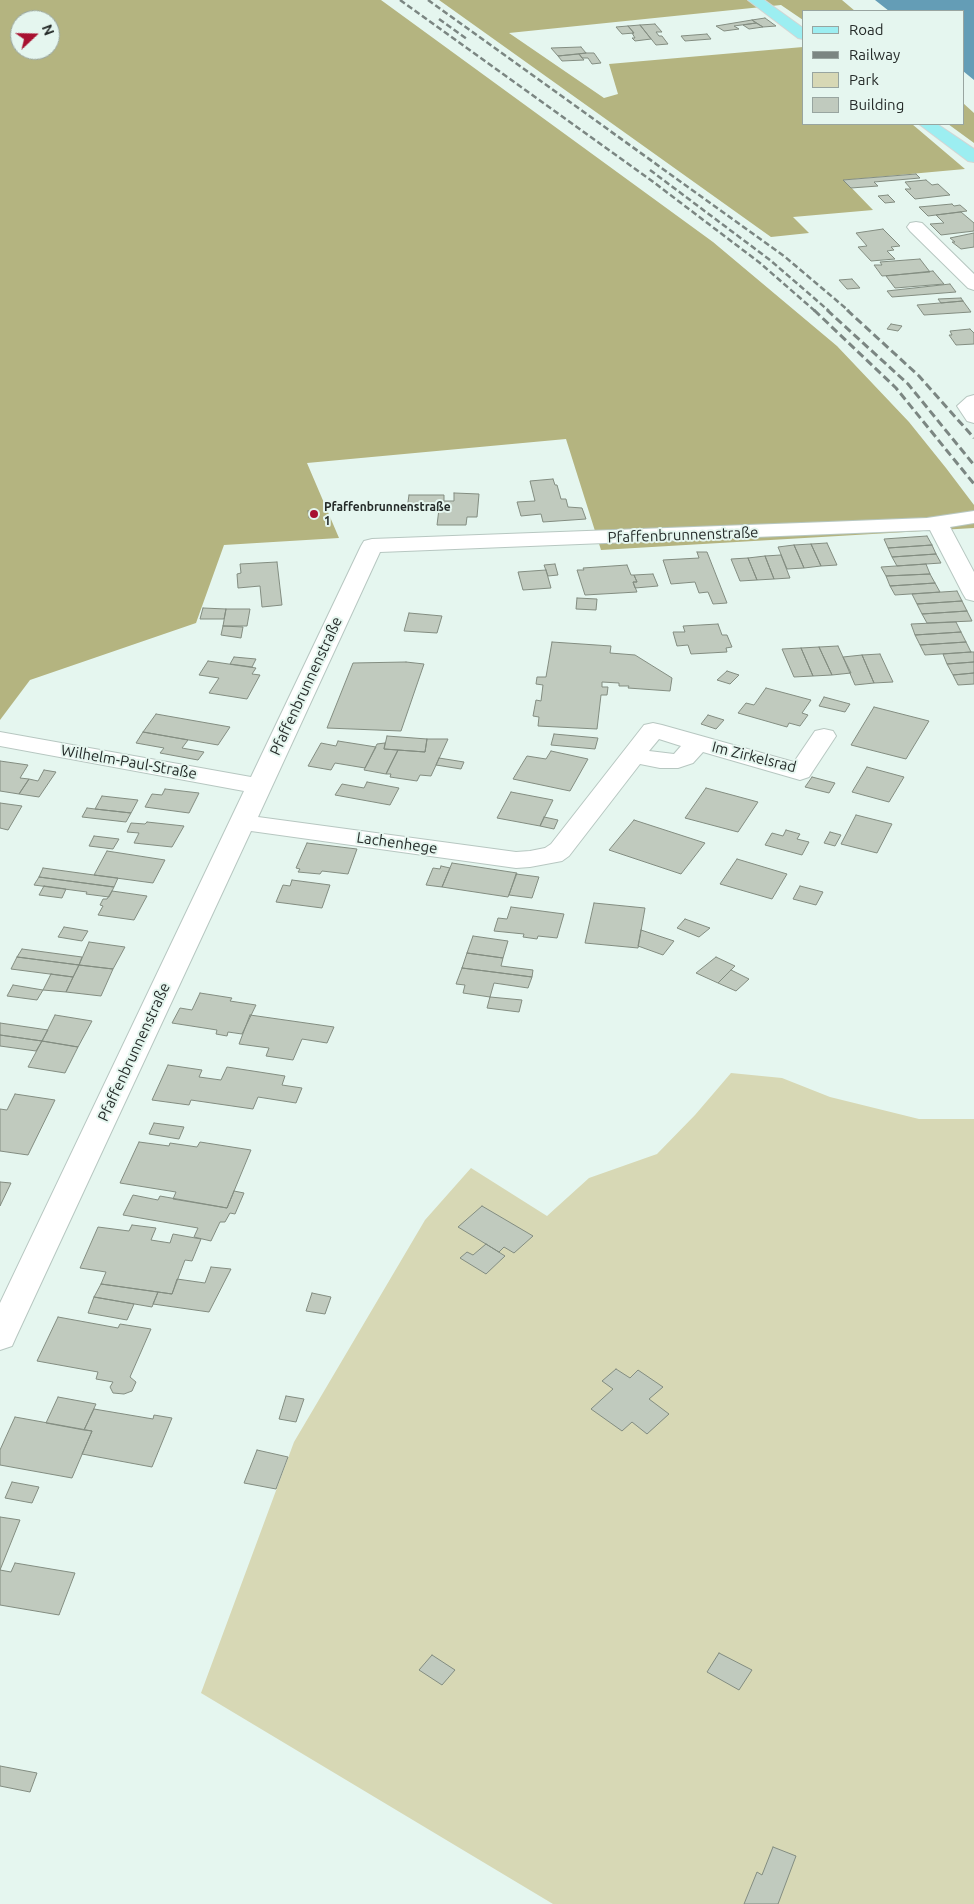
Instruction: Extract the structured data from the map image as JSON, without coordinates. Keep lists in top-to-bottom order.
{
  "streets": {
    "street": [
      "Pfaffenbrunnenstraße",
      "Im Zirkelsrad",
      "Wilhelm-Paul-Straße",
      "Lachenhege"
    ]
  },
  "crossings": [
    ["Pfaffenbrunnenstraße", "Wilhelm-Paul-Straße"],
    ["Pfaffenbrunnenstraße", "Lachenhege"],
    ["Im Zirkelsrad", "Lachenhege"]
  ],
  "places": ["Pfaffenbrunnenstraße 1"],
  "legend": [
    "Road",
    "Railway",
    "Park",
    "Building"
  ],
  "north": "right"
}
